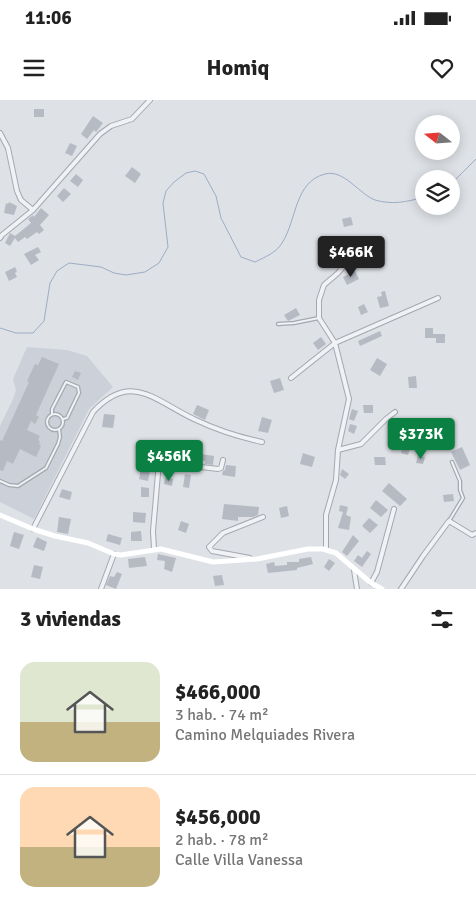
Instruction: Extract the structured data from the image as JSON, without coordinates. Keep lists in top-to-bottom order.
{
  "north": "left",
  "page": {
    "status": "11:06",
    "header": "Homiq",
    "price": ["$466K", "$373K", "$456K"],
    "heading": "3 viviendas",
    "list": [
      {
        "name": "$466,000",
        "note": "3 hab. · 74 m² · Camino Melquiades Rivera"
      },
      {
        "name": "$456,000",
        "note": "2 hab. · 78 m² · Calle Villa Vanessa"
      }
    ]
  }
}
